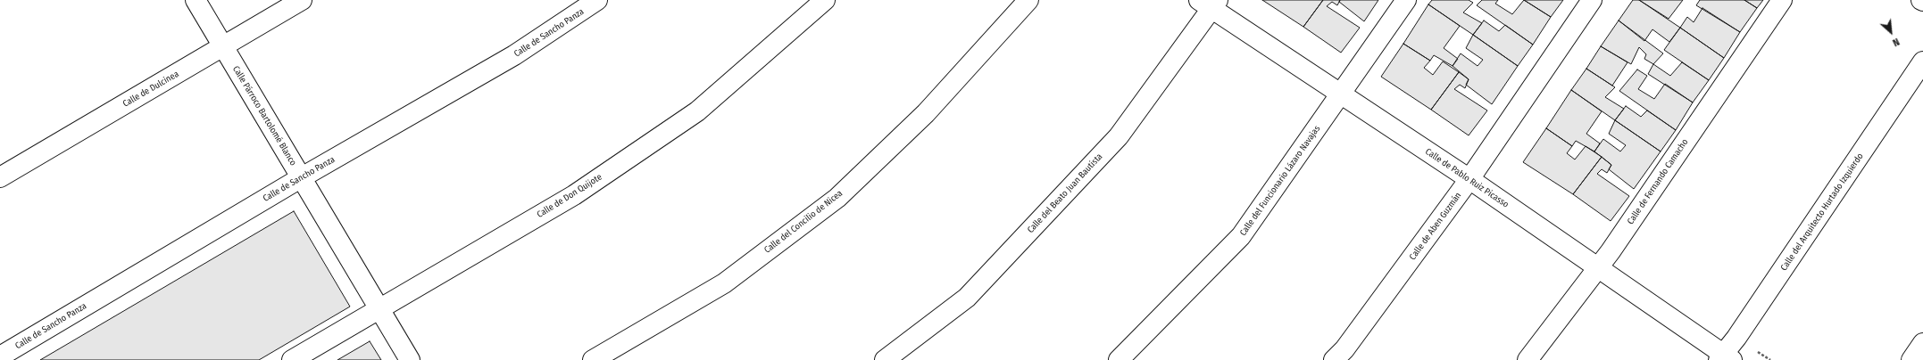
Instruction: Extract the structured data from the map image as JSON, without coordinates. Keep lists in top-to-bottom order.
{
  "streets": {
    "street": [
      "Calle de Sancho Panza",
      "Calle de Dulcinea",
      "Calle Párroco Bartolomé Blanco",
      "Calle de Pablo Ruiz Picasso",
      "Calle del Funcionario Lázaro Navajas",
      "Calle de Fernando Camacho",
      "Calle del Beato Juan Bautista",
      "Calle de Don Quijote",
      "Calle del Arquitecto Hurtado Izquierdo",
      "Calle del Concilio de Nicea",
      "Calle de Aben Guzmán"
    ]
  },
  "crossings": [
    ["Calle de Sancho Panza", "Calle Párroco Bartolomé Blanco"],
    ["Calle de Dulcinea", "Calle Párroco Bartolomé Blanco"],
    ["Calle Párroco Bartolomé Blanco", "Calle de Don Quijote"],
    ["Calle de Pablo Ruiz Picasso", "Calle del Funcionario Lázaro Navajas"],
    ["Calle de Pablo Ruiz Picasso", "Calle de Fernando Camacho"],
    ["Calle de Pablo Ruiz Picasso", "Calle del Beato Juan Bautista"],
    ["Calle de Pablo Ruiz Picasso", "Calle del Arquitecto Hurtado Izquierdo"],
    ["Calle de Pablo Ruiz Picasso", "Calle de Aben Guzmán"]
  ],
  "north": "bottom right"
}
